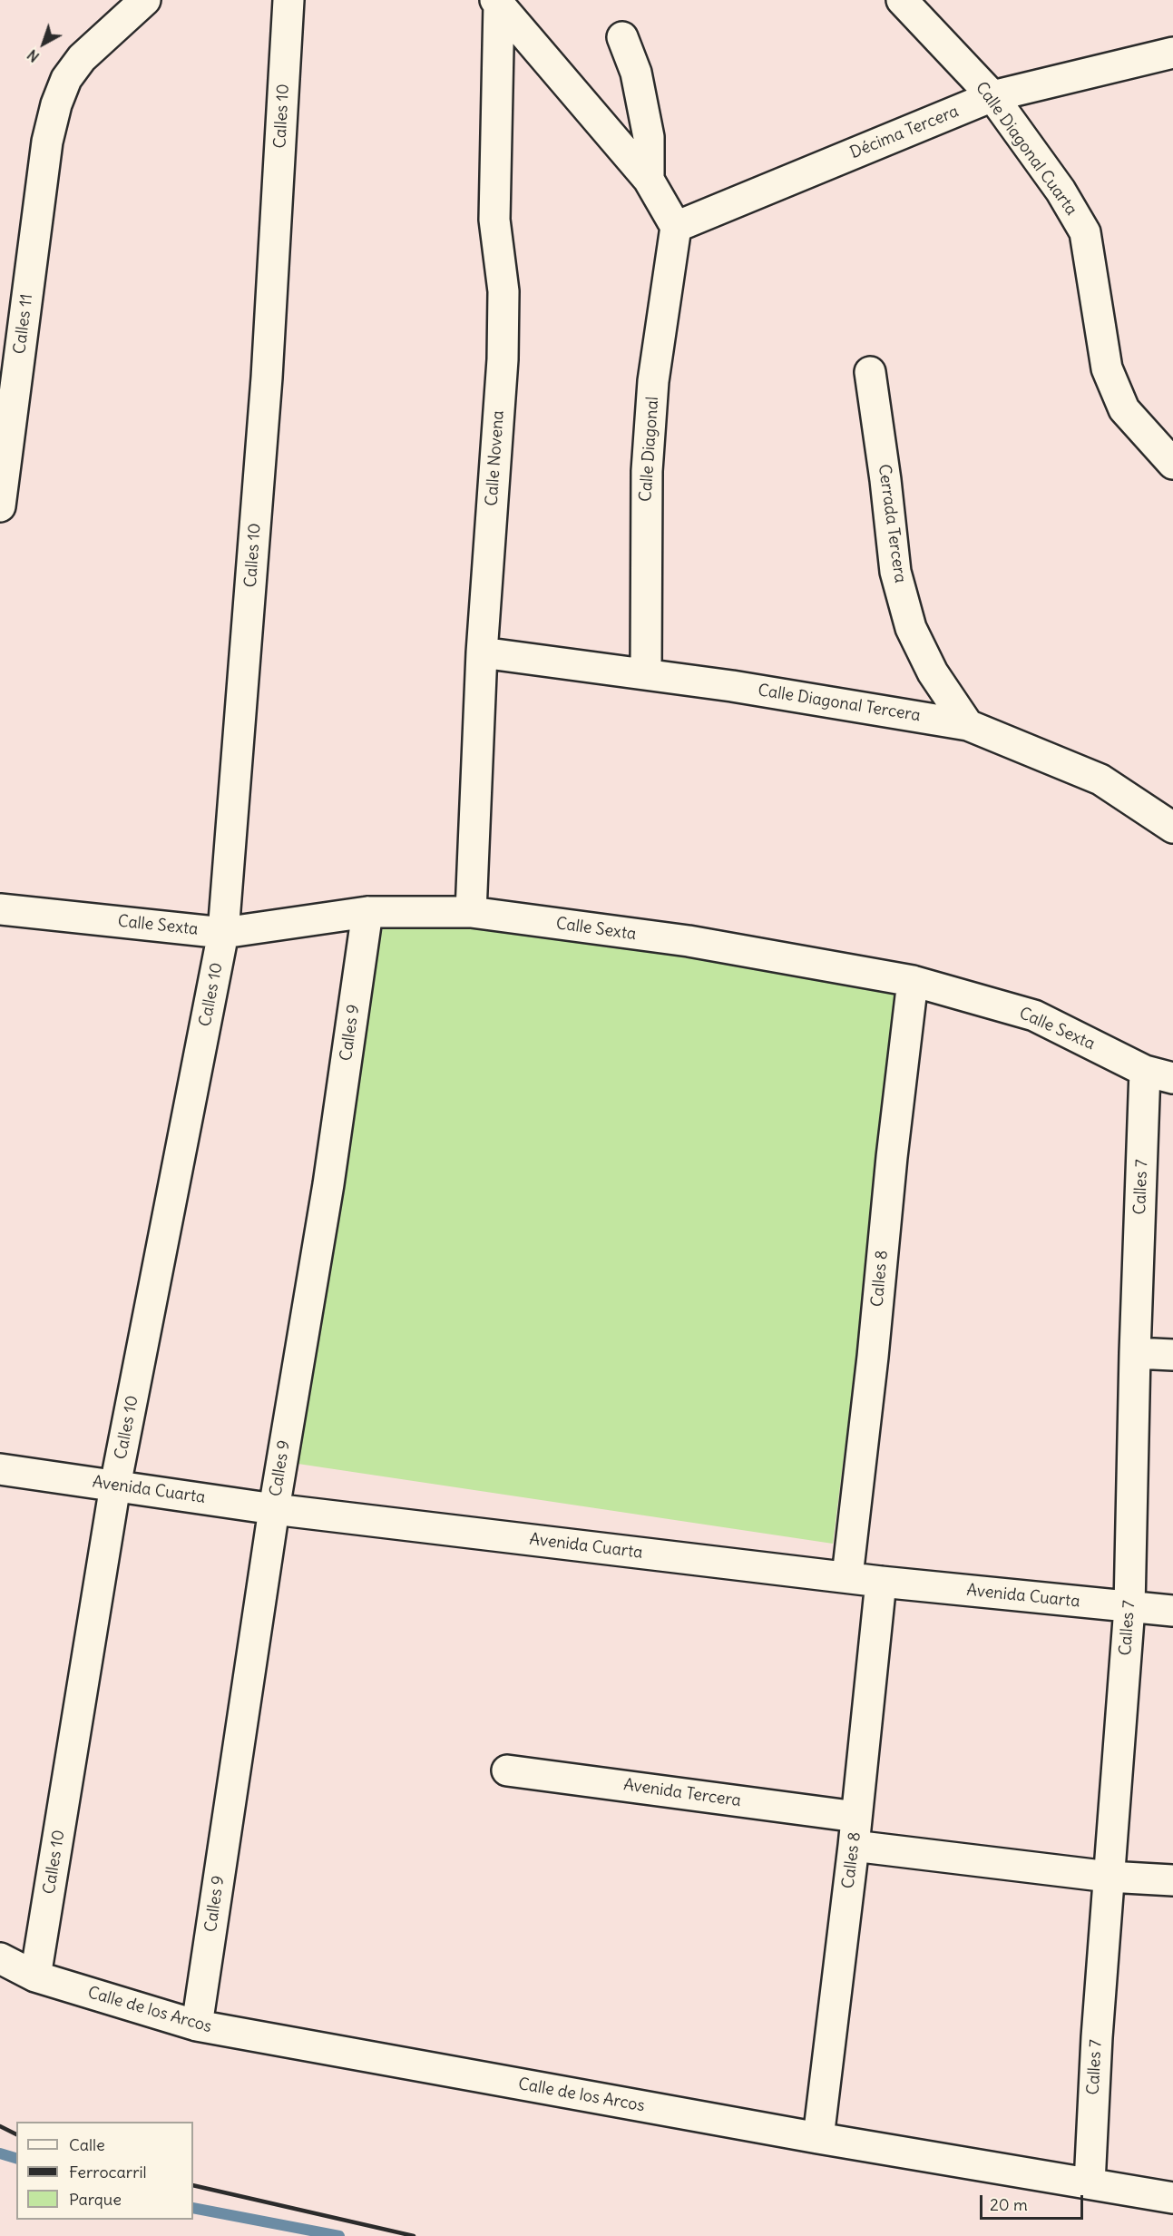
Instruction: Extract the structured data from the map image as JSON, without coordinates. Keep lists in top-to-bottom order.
{
  "streets": {
    "street": [
      "Calles 10",
      "Décima Tercera",
      "Calle Diagonal Cuarta",
      "Calles 11",
      "Calle Diagonal",
      "Calle Novena",
      "Cerrada Tercera",
      "Calle Diagonal Tercera",
      "Calle Sexta",
      "Calles 9",
      "Calles 7",
      "Calles 8",
      "Avenida Cuarta",
      "Avenida Tercera",
      "Calle de los Arcos"
    ]
  },
  "crossings": [
    ["Calles 10", "Calle Sexta"],
    ["Calles 10", "Avenida Cuarta"],
    ["Calles 10", "Calle de los Arcos"],
    ["Décima Tercera", "Calle Diagonal Cuarta"],
    ["Décima Tercera", "Calle Diagonal"],
    ["Calle Diagonal", "Calle Diagonal Tercera"],
    ["Calle Novena", "Calle Diagonal Tercera"],
    ["Calle Novena", "Calle Sexta"],
    ["Cerrada Tercera", "Calle Diagonal Tercera"],
    ["Calle Sexta", "Calles 9"],
    ["Calle Sexta", "Calles 7"],
    ["Calle Sexta", "Calles 8"],
    ["Calles 9", "Avenida Cuarta"],
    ["Calles 9", "Calle de los Arcos"],
    ["Calles 7", "Avenida Cuarta"],
    ["Calles 7", "Calle de los Arcos"],
    ["Calles 8", "Avenida Cuarta"],
    ["Calles 8", "Avenida Tercera"],
    ["Calles 8", "Calle de los Arcos"]
  ],
  "legend": ["Calle", "Ferrocarril", "Parque"],
  "scale_bar": "20 m",
  "north": "bottom left"
}
